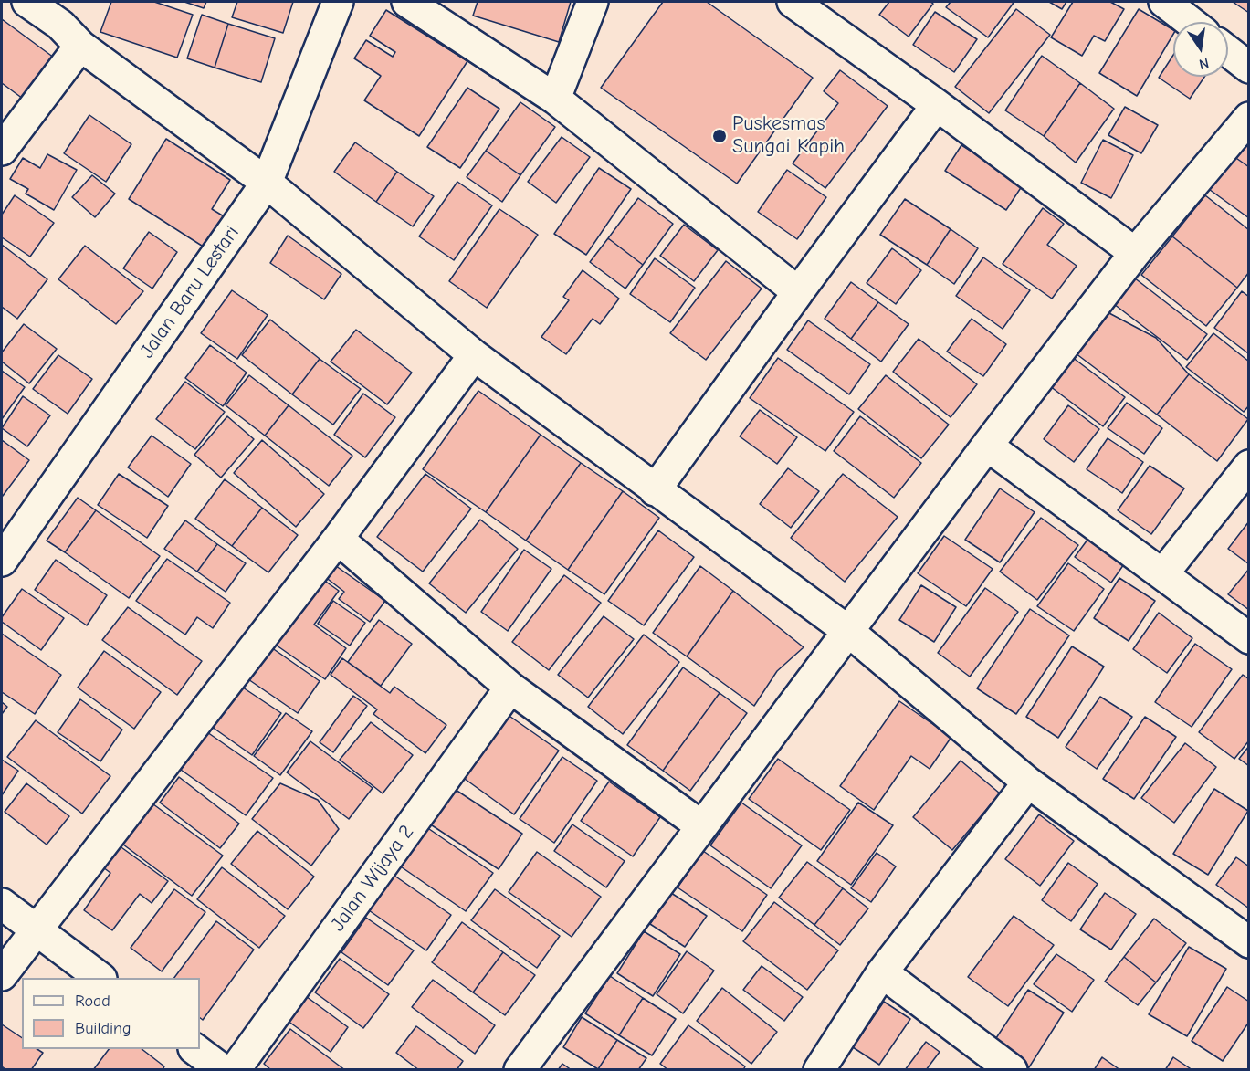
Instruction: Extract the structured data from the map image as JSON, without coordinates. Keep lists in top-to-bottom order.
{
  "streets": {
    "street": ["Jalan Baru Lestari", "Jalan Wijaya 2"]
  },
  "places": ["Puskesmas Sungai Kapih"],
  "legend": ["Road", "Building"],
  "north": "bottom"
}
